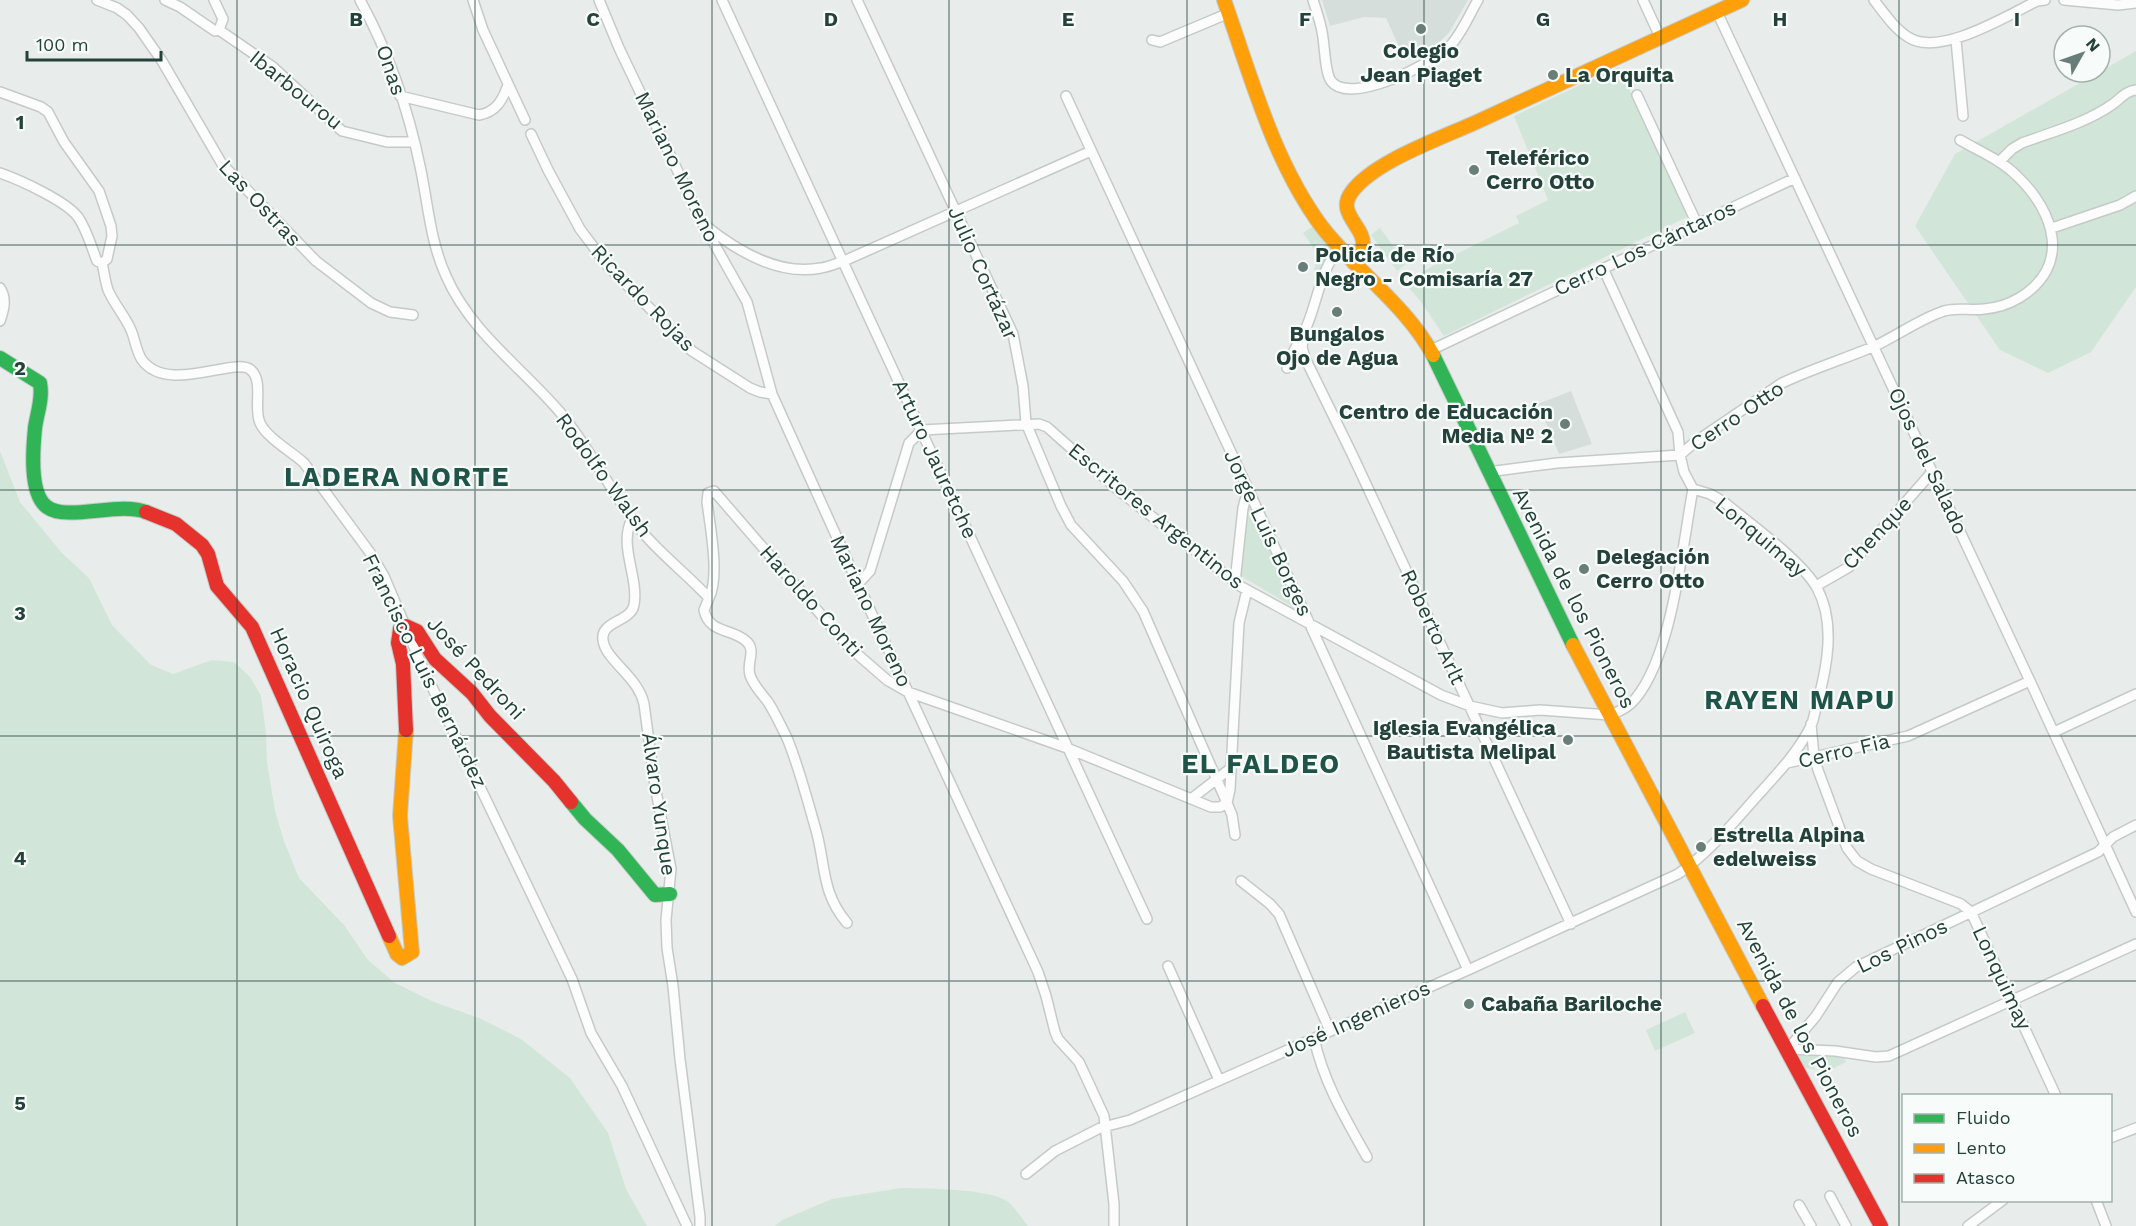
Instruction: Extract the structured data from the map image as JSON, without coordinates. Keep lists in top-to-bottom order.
{
  "streets": {
    "main road": ["Avenida de los Pioneros", "José Pedroni", "Horacio Quiroga"],
    "street": [
      "Onas",
      "Ibarbourou",
      "Mariano Moreno",
      "Las Ostras",
      "Cerro Los Cántaros",
      "Julio Cortázar",
      "Ricardo Rojas",
      "Cerro Otto",
      "Arturo Jauretche",
      "Ojos del Salado",
      "Rodolfo Walsh",
      "Escritores Argentinos",
      "Jorge Luis Borges",
      "Chenque",
      "Lonquimay",
      "Haroldo Conti",
      "Roberto Arlt",
      "Francisco Luis Bernárdez",
      "Cerro Fia",
      "Álvaro Yunque",
      "Los Pinos",
      "José Ingenieros"
    ]
  },
  "crossings": [
    ["Onas", "Ibarbourou"],
    ["Onas", "Rodolfo Walsh"],
    ["Ibarbourou", "Rodolfo Walsh"],
    ["Mariano Moreno", "Ricardo Rojas"],
    ["Mariano Moreno", "Haroldo Conti"],
    ["Mariano Moreno", "José Ingenieros"],
    ["Cerro Los Cántaros", "Ojos del Salado"],
    ["Cerro Los Cántaros", "Lonquimay"],
    ["Cerro Los Cántaros", "Avenida de los Pioneros"],
    ["Julio Cortázar", "Escritores Argentinos"],
    ["Julio Cortázar", "Haroldo Conti"],
    ["Cerro Otto", "Ojos del Salado"],
    ["Cerro Otto", "Lonquimay"],
    ["Cerro Otto", "Avenida de los Pioneros"],
    ["Arturo Jauretche", "Escritores Argentinos"],
    ["Arturo Jauretche", "Haroldo Conti"],
    ["Ojos del Salado", "Chenque"],
    ["Ojos del Salado", "Cerro Fia"],
    ["Ojos del Salado", "Los Pinos"],
    ["Rodolfo Walsh", "Haroldo Conti"],
    ["Rodolfo Walsh", "Álvaro Yunque"],
    ["Escritores Argentinos", "Jorge Luis Borges"],
    ["Escritores Argentinos", "Avenida de los Pioneros"],
    ["Escritores Argentinos", "Roberto Arlt"],
    ["Jorge Luis Borges", "José Ingenieros"],
    ["Chenque", "Lonquimay"],
    ["Lonquimay", "Cerro Fia"],
    ["Lonquimay", "Los Pinos"],
    ["Avenida de los Pioneros", "Cerro Fia"],
    ["Avenida de los Pioneros", "Los Pinos"],
    ["Avenida de los Pioneros", "José Ingenieros"],
    ["Roberto Arlt", "José Ingenieros"],
    ["José Pedroni", "Francisco Luis Bernárdez"],
    ["José Pedroni", "Horacio Quiroga"],
    ["José Pedroni", "Álvaro Yunque"],
    ["Cerro Fia", "José Ingenieros"]
  ],
  "districts": ["LADERA NORTE", "RAYEN MAPU", "EL FALDEO"],
  "places": [
    "Colegio Jean Piaget",
    "La Orquita",
    "Teleférico Cerro Otto",
    "Policía de Río Negro - Comisaría 27",
    "Bungalos Ojo de Agua",
    "Centro de Educación Media Nº 2",
    "Delegación Cerro Otto",
    "Iglesia Evangélica Bautista Melipal",
    "Estrella Alpina edelweiss",
    "Cabaña Bariloche"
  ],
  "legend": ["Fluido", "Lento", "Atasco"],
  "scale_bar": "100 m",
  "north": "top right",
  "grid": {
    "columns": [
      "B",
      "C",
      "D",
      "E",
      "F",
      "G",
      "H",
      "I"
    ],
    "rows": [
      "1",
      "2",
      "3",
      "4",
      "5"
    ]
  }
}
